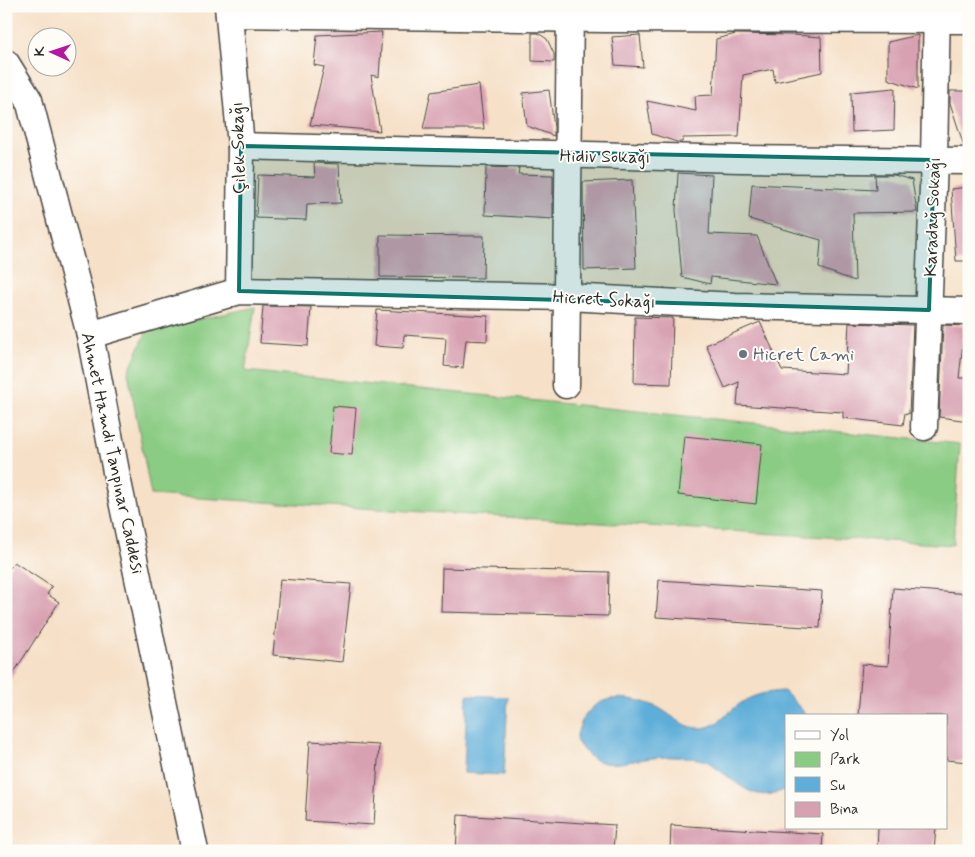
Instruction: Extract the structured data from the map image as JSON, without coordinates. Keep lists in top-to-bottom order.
{
  "streets": {
    "street": [
      "Çilek Sokağı",
      "Hidiv Sokağı",
      "Karadağ Sokağı",
      "Hicret Sokağı",
      "Ahmet Hamdi Tanpınar Caddesi"
    ]
  },
  "crossings": [
    ["Çilek Sokağı", "Hidiv Sokağı"],
    ["Çilek Sokağı", "Hicret Sokağı"],
    ["Hidiv Sokağı", "Karadağ Sokağı"],
    ["Karadağ Sokağı", "Hicret Sokağı"],
    ["Hicret Sokağı", "Ahmet Hamdi Tanpınar Caddesi"]
  ],
  "places": ["Hicret Cami"],
  "legend": [
    "Yol",
    "Park",
    "Su",
    "Bina"
  ],
  "north": "left"
}
